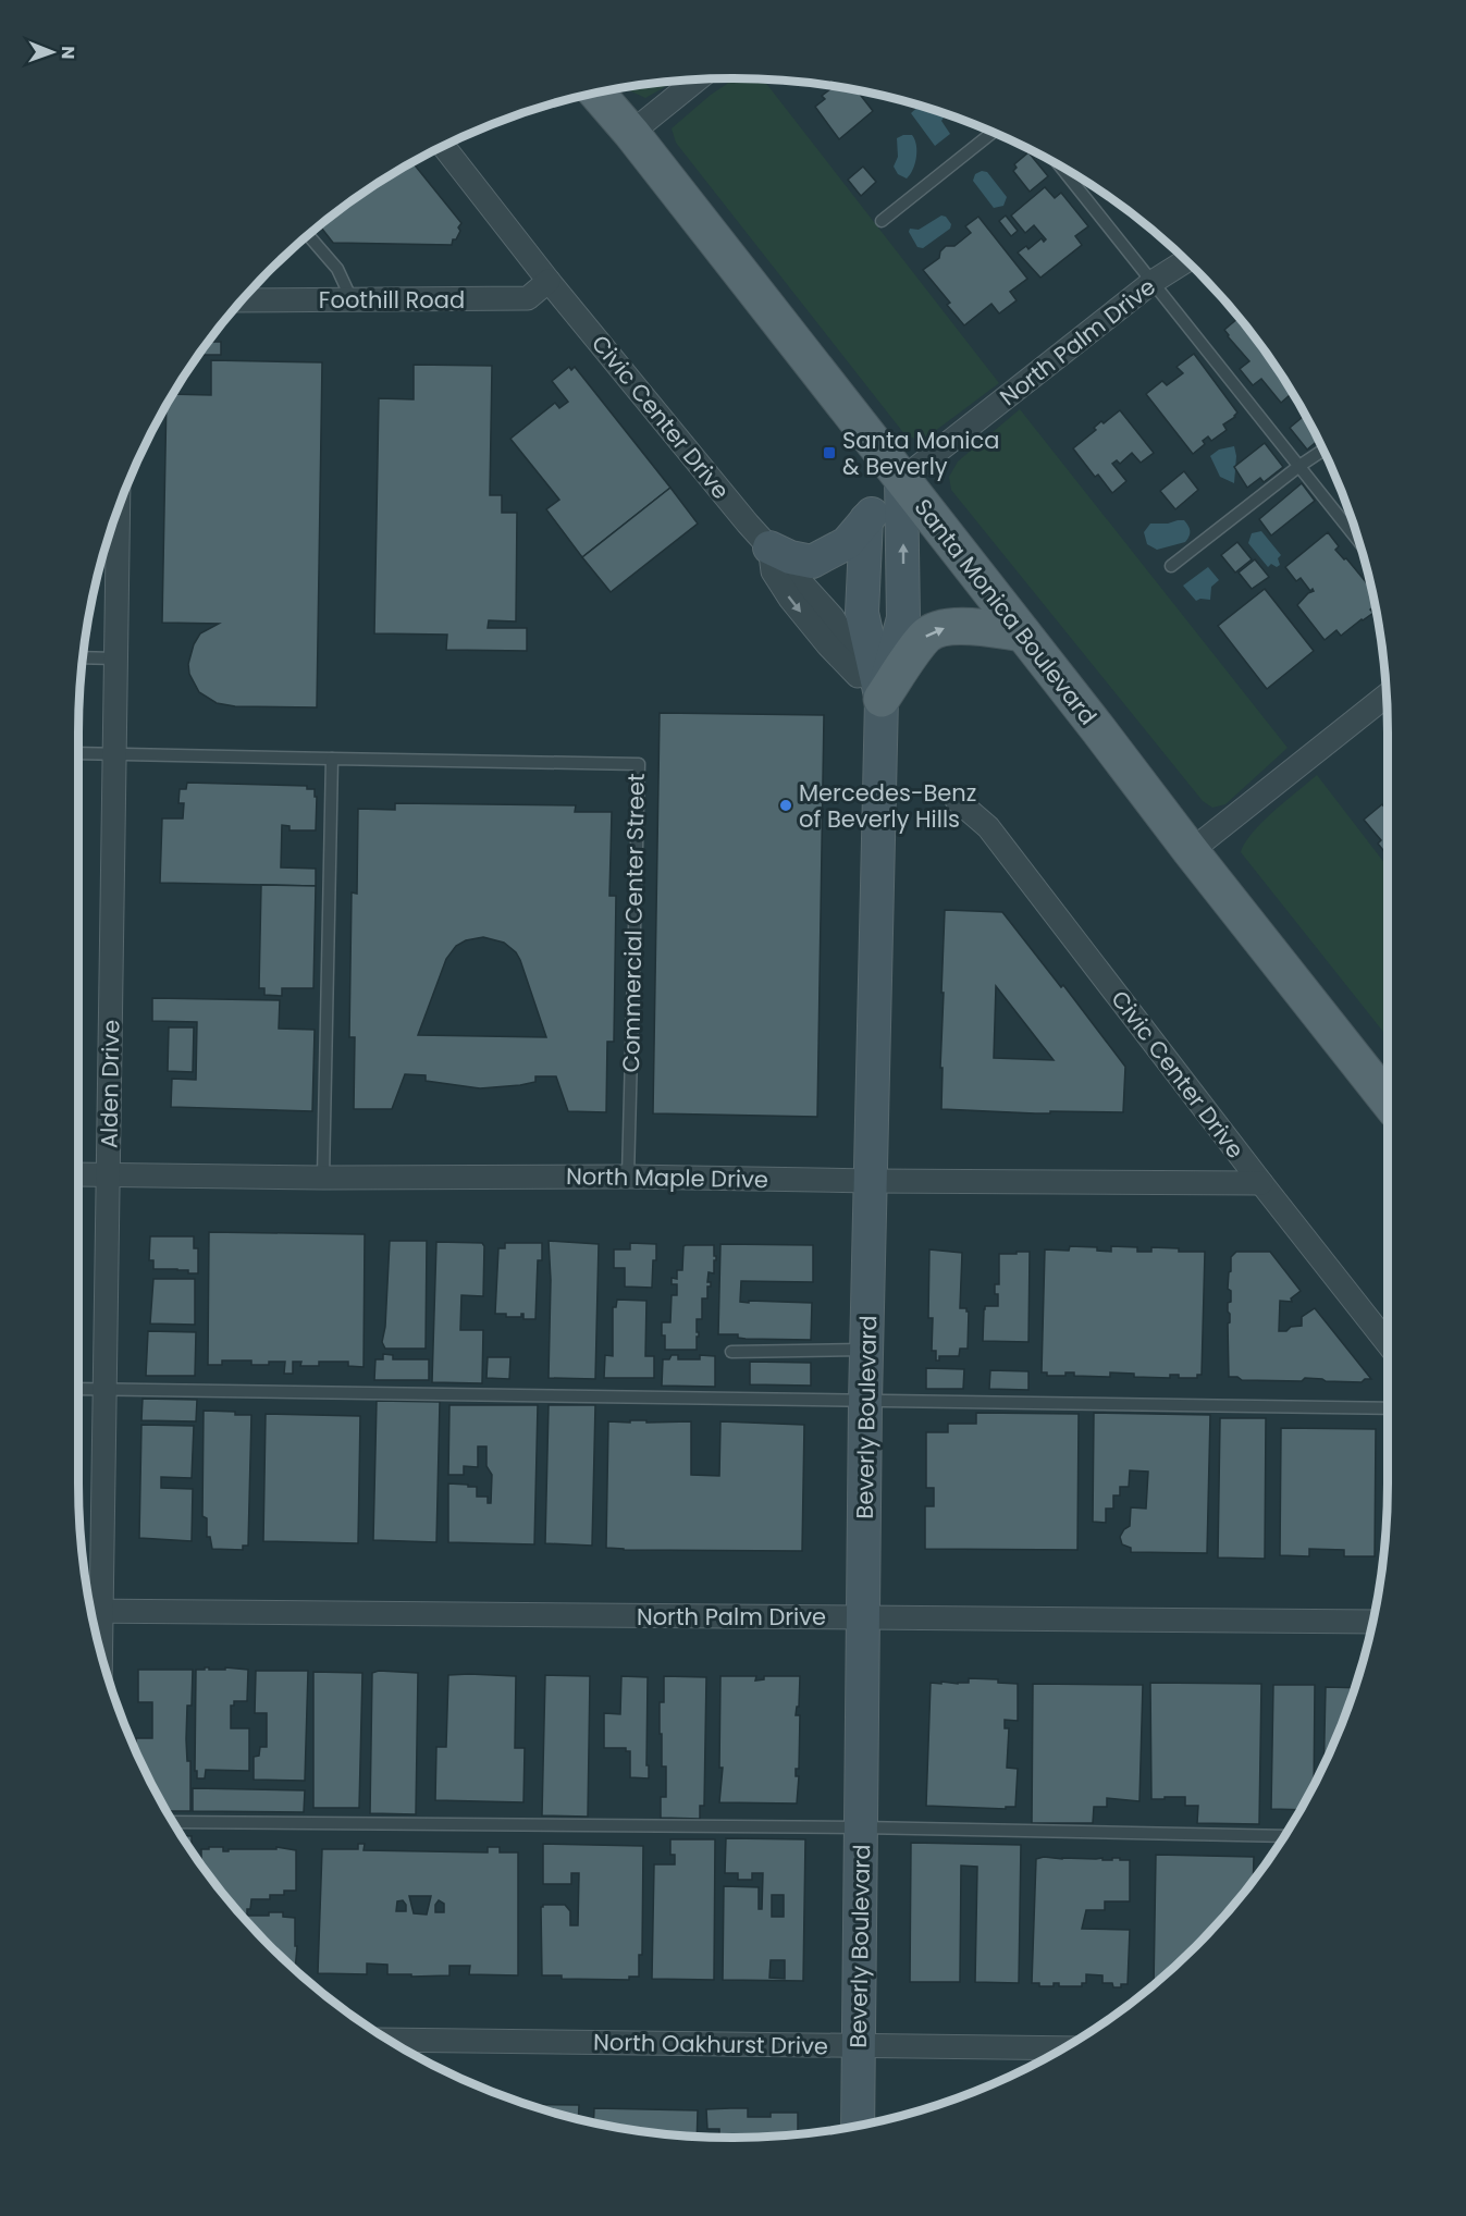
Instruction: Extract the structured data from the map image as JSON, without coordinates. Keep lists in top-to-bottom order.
{
  "streets": {
    "main road": ["Santa Monica Boulevard", "Beverly Boulevard"],
    "street": [
      "Foothill Road",
      "North Palm Drive",
      "Civic Center Drive",
      "Alden Drive",
      "North Maple Drive",
      "North Oakhurst Drive"
    ],
    "lane": ["Commercial Center Street"]
  },
  "crossings": [
    ["Foothill Road", "Civic Center Drive"],
    ["North Palm Drive", "Santa Monica Boulevard"],
    ["North Palm Drive", "Alden Drive"],
    ["North Palm Drive", "Beverly Boulevard"],
    ["Civic Center Drive", "North Maple Drive"],
    ["Santa Monica Boulevard", "Beverly Boulevard"],
    ["Commercial Center Street", "North Maple Drive"],
    ["Alden Drive", "North Maple Drive"],
    ["North Maple Drive", "Beverly Boulevard"],
    ["Beverly Boulevard", "North Oakhurst Drive"]
  ],
  "places": {
    "transit": ["Santa Monica & Beverly"],
    "other": ["Mercedes-Benz of Beverly Hills"]
  },
  "north": "right"
}
